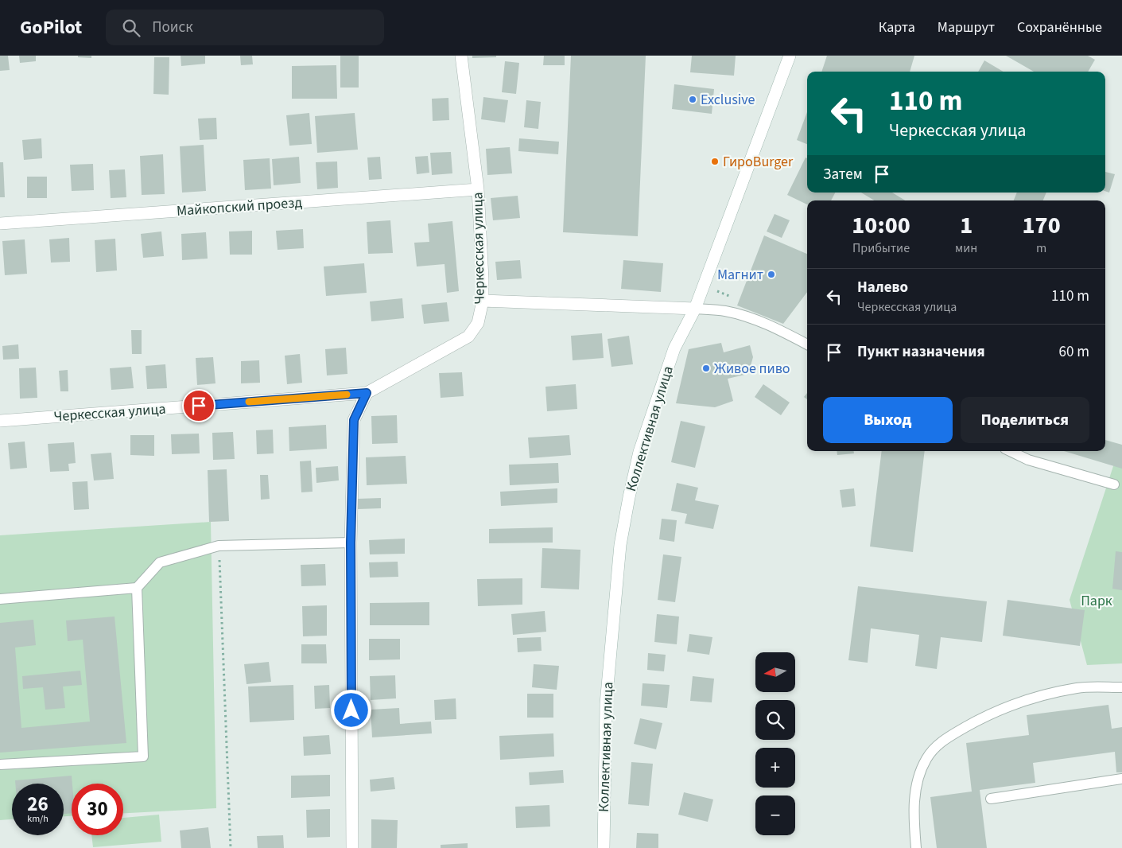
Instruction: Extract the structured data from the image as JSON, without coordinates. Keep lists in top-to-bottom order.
{
  "streets": {
    "street": ["Майкопский проезд", "Черкесская улица", "Коллективная улица"]
  },
  "crossings": [
    ["Майкопский проезд", "Черкесская улица"]
  ],
  "parks": ["Парк"],
  "places": [
    "Exclusive",
    "ГироBurger",
    "Магнит",
    "Живое пиво"
  ],
  "north": "left",
  "page": {
    "header": "GoPilot",
    "search": "Поиск",
    "nav": ["Карта", "Маршрут", "Сохранённые"],
    "turn": ["110 m", "Черкесская улица"],
    "then": "Затем",
    "eta": [
      "10:00",
      "Прибытие",
      "1",
      "мин",
      "170",
      "m"
    ],
    "list": [
      {
        "name": "Налево",
        "note": "Черкесская улица",
        "value": "110 m"
      },
      {
        "name": "Пункт назначения",
        "value": "60 m"
      }
    ],
    "buttons": ["Выход", "Поделиться"],
    "map_buttons": ["+", "−"],
    "speed": "26 km/h",
    "limit": "30"
  }
}
